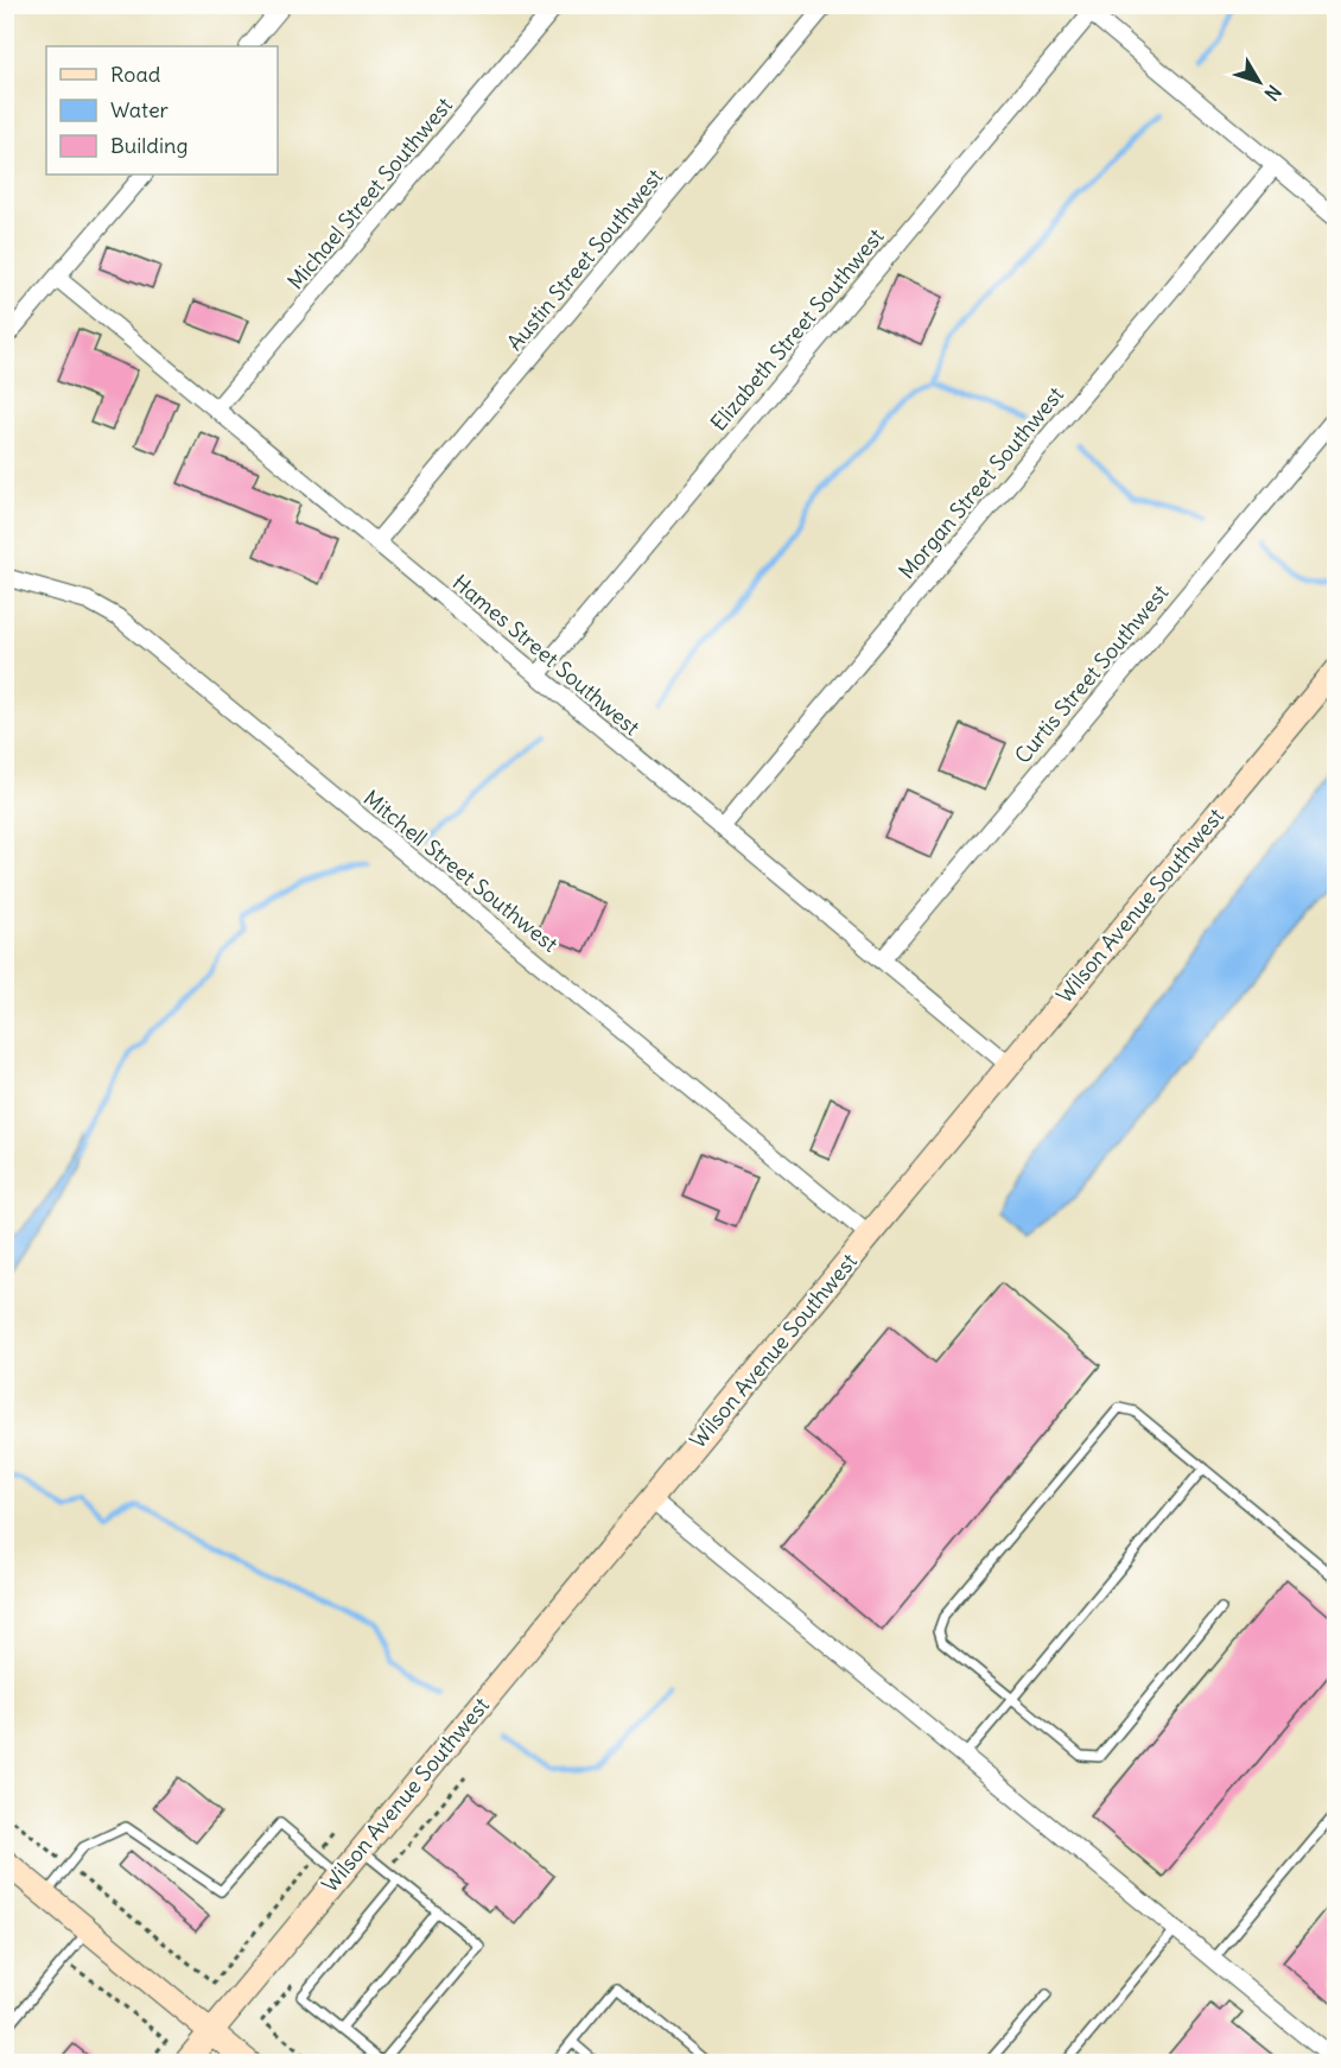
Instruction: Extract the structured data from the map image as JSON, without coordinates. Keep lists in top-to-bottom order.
{
  "streets": {
    "street": [
      "Michael Street Southwest",
      "Austin Street Southwest",
      "Elizabeth Street Southwest",
      "Morgan Street Southwest",
      "Hames Street Southwest",
      "Curtis Street Southwest",
      "Mitchell Street Southwest",
      "Wilson Avenue Southwest"
    ]
  },
  "crossings": [
    ["Michael Street Southwest", "Hames Street Southwest"],
    ["Austin Street Southwest", "Hames Street Southwest"],
    ["Elizabeth Street Southwest", "Hames Street Southwest"],
    ["Morgan Street Southwest", "Hames Street Southwest"],
    ["Hames Street Southwest", "Curtis Street Southwest"],
    ["Hames Street Southwest", "Wilson Avenue Southwest"],
    ["Mitchell Street Southwest", "Wilson Avenue Southwest"]
  ],
  "legend": ["Road", "Water", "Building"],
  "north": "bottom right"
}
